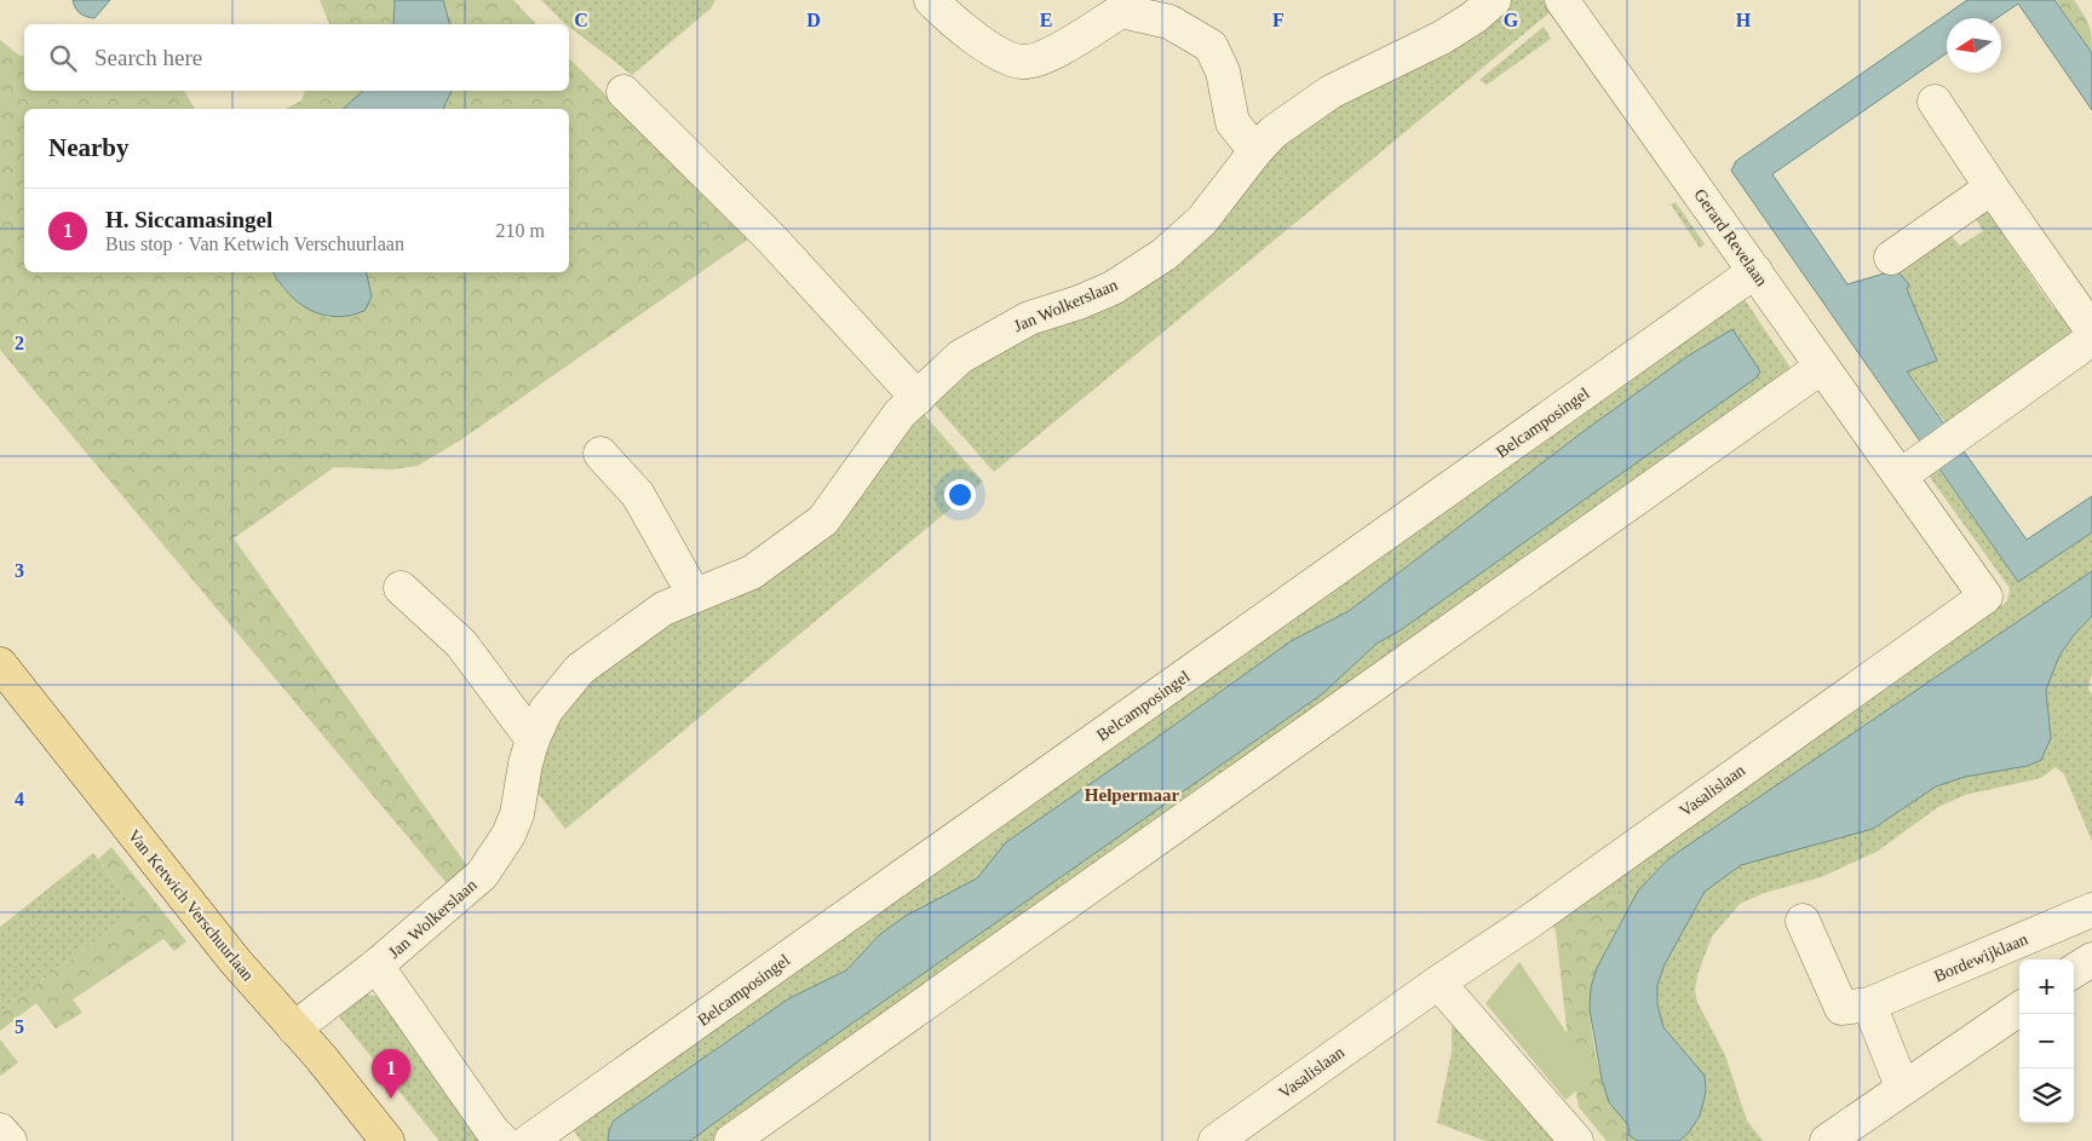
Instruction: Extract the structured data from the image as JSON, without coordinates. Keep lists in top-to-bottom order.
{
  "streets": {
    "main road": ["Van Ketwich Verschuurlaan"],
    "street": [
      "Gerard Revelaan",
      "Jan Wolkerslaan",
      "Belcamposingel",
      "Vasalislaan",
      "Bordewijklaan"
    ]
  },
  "crossings": [
    ["Gerard Revelaan", "Belcamposingel"],
    ["Gerard Revelaan", "Vasalislaan"],
    ["Jan Wolkerslaan", "Van Ketwich Verschuurlaan"]
  ],
  "districts": ["Helpermaar"],
  "north": "left",
  "page": {
    "search": "Search here",
    "heading": "Nearby",
    "list": [
      {
        "mark": "1",
        "name": "H. Siccamasingel",
        "note": "Bus stop · Van Ketwich Verschuurlaan",
        "value": "210 m"
      }
    ],
    "map_buttons": ["+", "−"],
    "pins": "1"
  },
  "grid": {
    "columns": [
      "C",
      "D",
      "E",
      "F",
      "G",
      "H"
    ],
    "rows": [
      "2",
      "3",
      "4",
      "5"
    ]
  }
}
